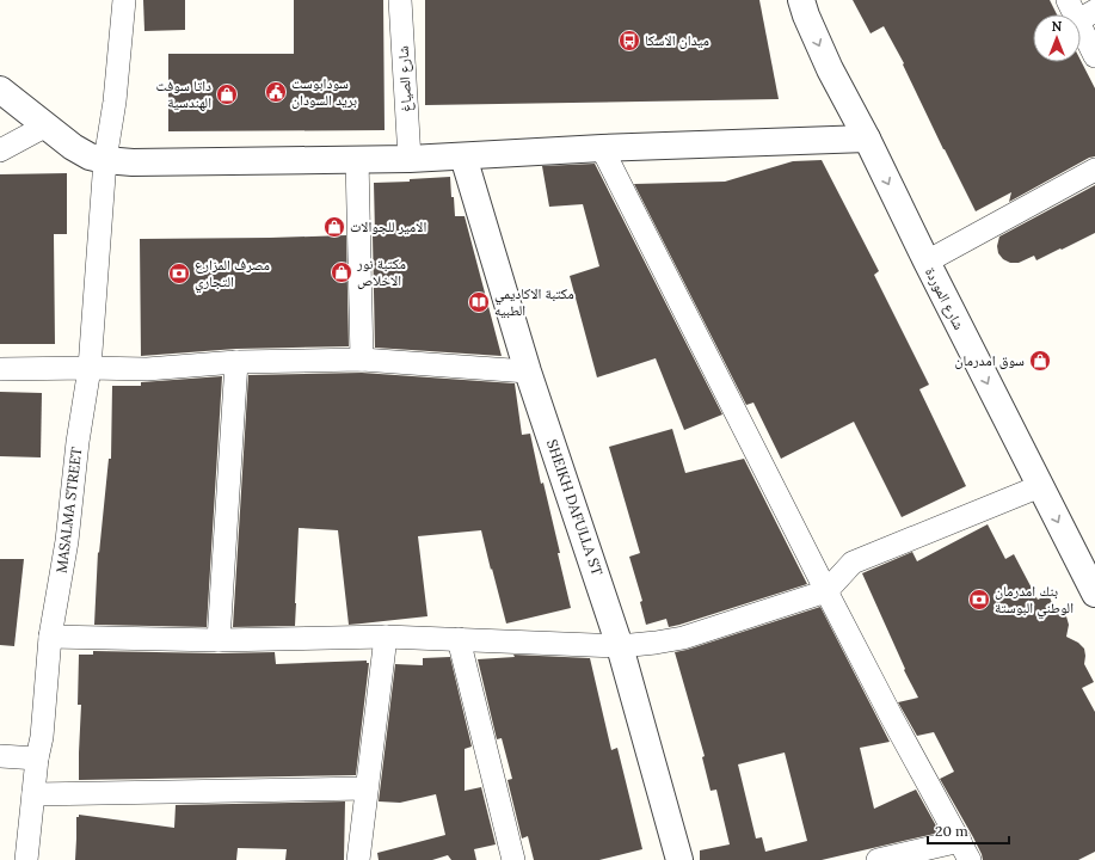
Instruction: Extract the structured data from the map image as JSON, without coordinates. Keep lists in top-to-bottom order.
{
  "streets": {
    "street": [
      "شارع الصياغ",
      "شارع الموردة",
      "SHEIKH DAFULLA ST",
      "MASALMA STREET"
    ]
  },
  "one_way": ["شارع الموردة"],
  "places": {
    "bus stop": ["ميدان الاسكا"],
    "public building": ["سودابوست بريد السودان"],
    "shop": [
      "داتا سوفت الهندسية",
      "الامير للجوالات",
      "مكتبة نور الاخلاص",
      "سوق امدرمان"
    ],
    "bank": ["مصرف المزارع التجاري", "بنك امدرمان الوطني البوستة"],
    "library": ["مكتبة الاكاديمي الطبيه"]
  },
  "scale_bar": "20 m",
  "north": "top"
}
